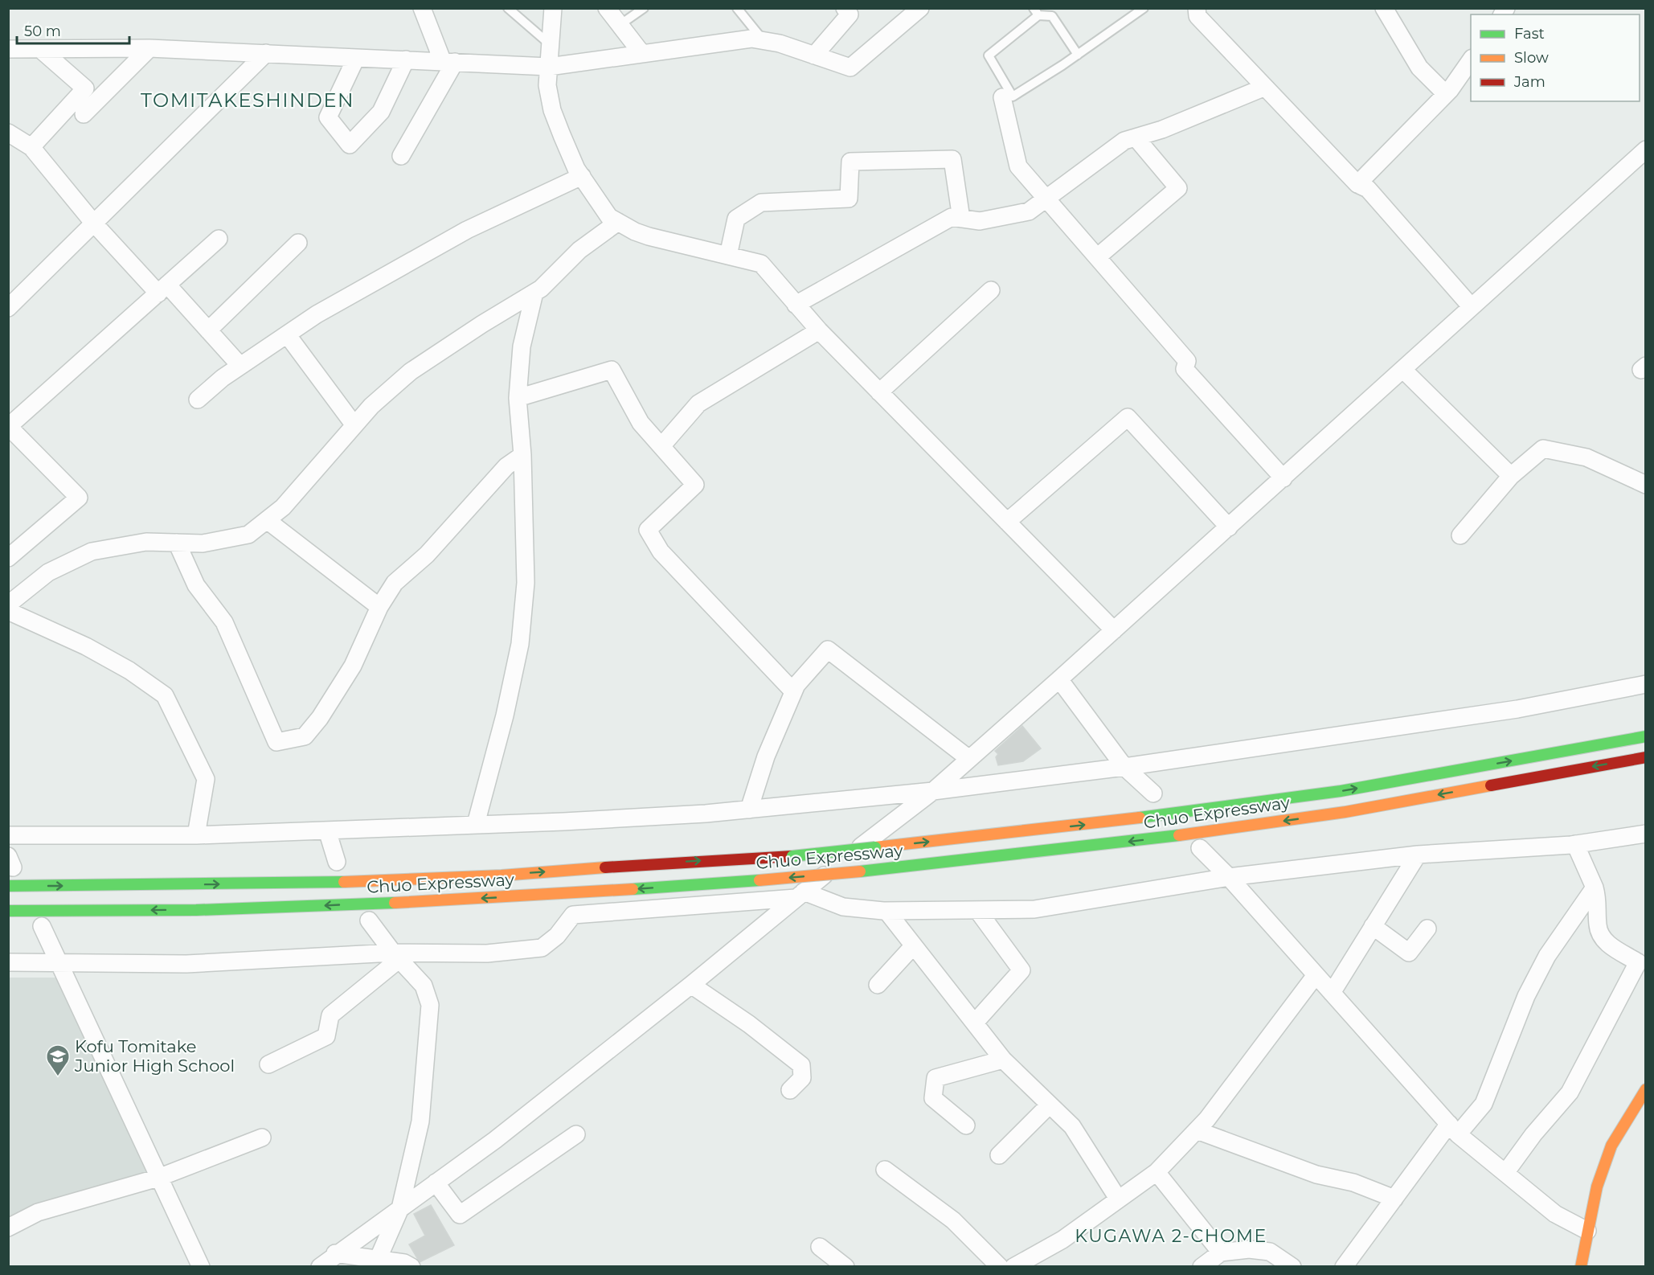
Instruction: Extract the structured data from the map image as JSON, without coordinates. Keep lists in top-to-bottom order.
{
  "streets": {
    "highway": ["Chuo Expressway"]
  },
  "districts": ["TOMITAKESHINDEN", "KUGAWA 2-CHOME"],
  "places": {
    "school or university": ["Kofu Tomitake Junior High School"]
  },
  "legend": ["Fast", "Slow", "Jam"],
  "scale_bar": "50 m"
}
